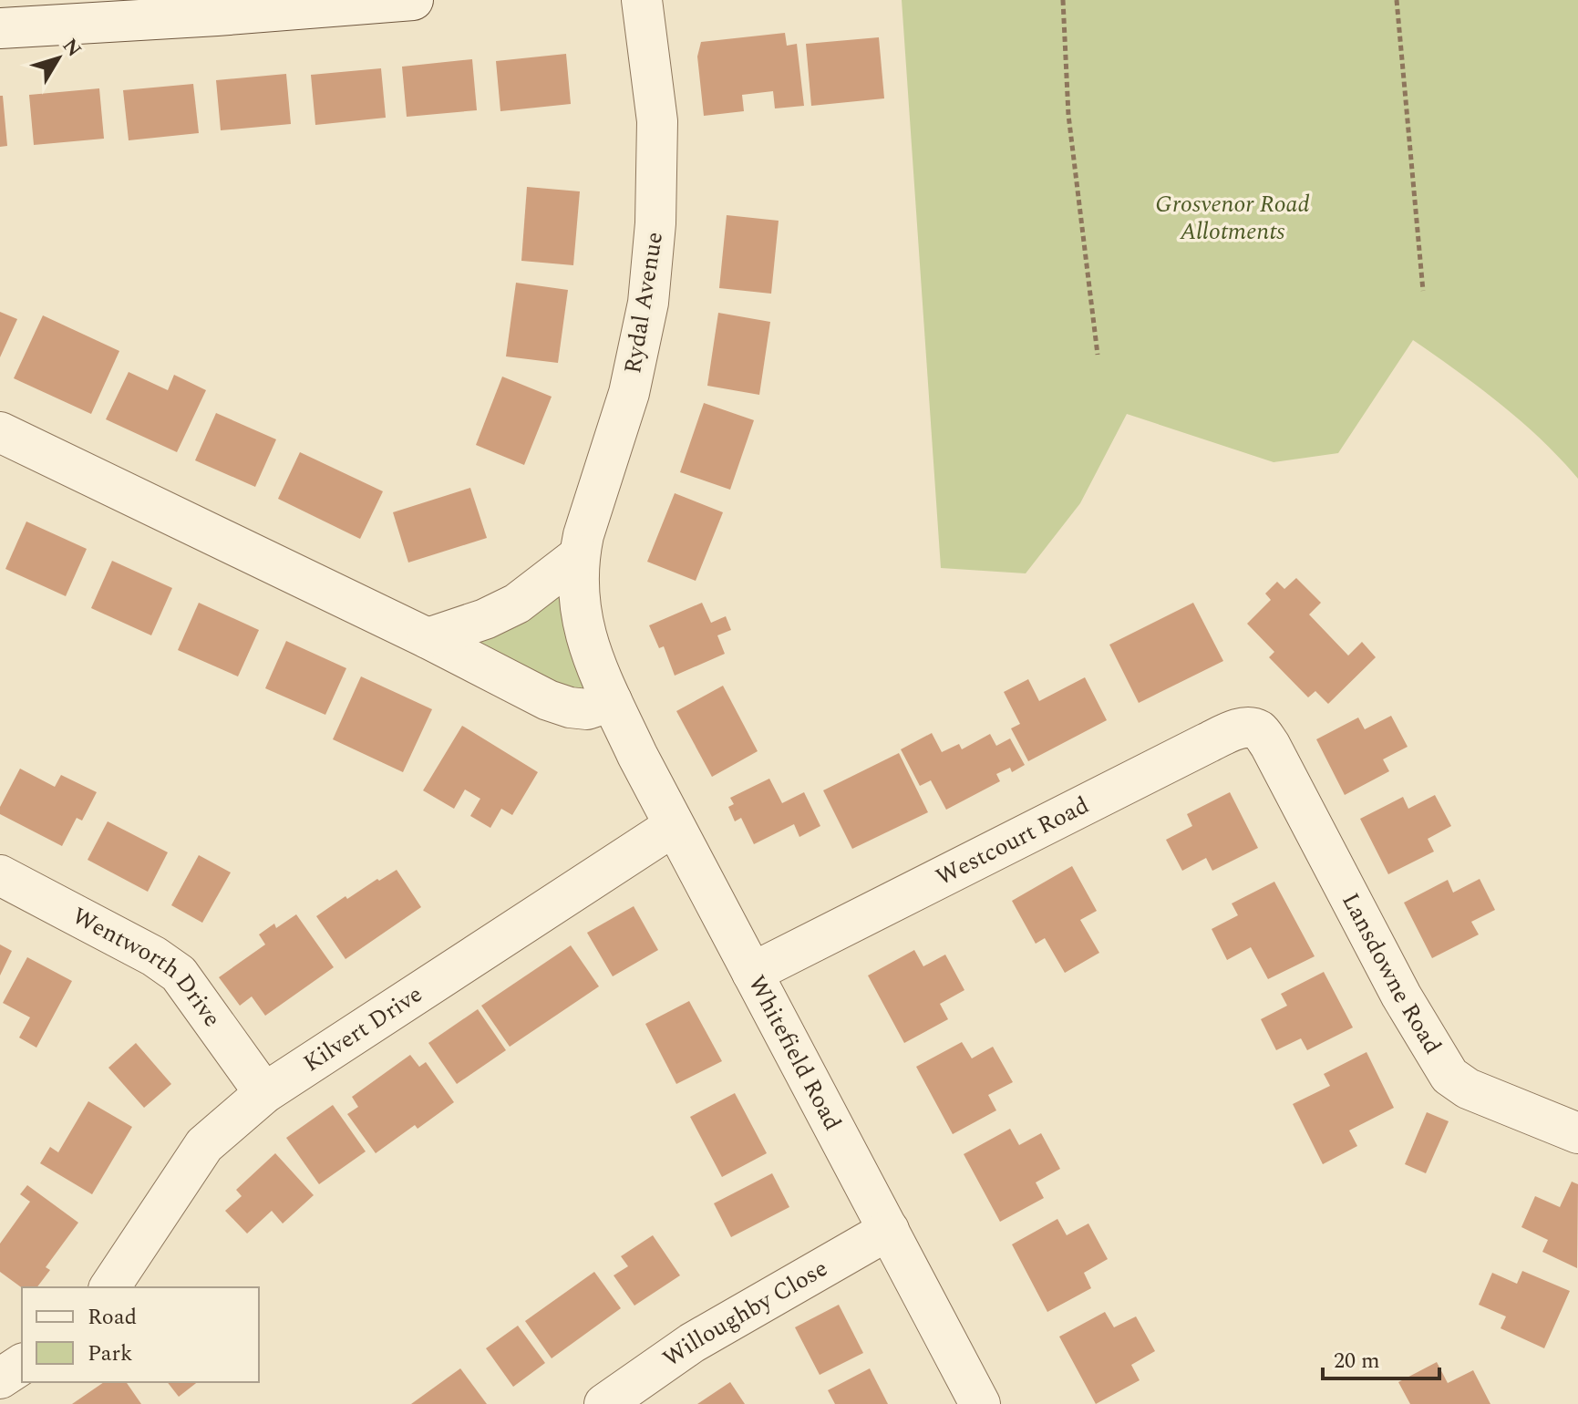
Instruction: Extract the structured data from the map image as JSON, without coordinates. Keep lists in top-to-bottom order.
{
  "streets": {
    "street": [
      "Rydal Avenue",
      "Westcourt Road",
      "Wentworth Drive",
      "Lansdowne Road",
      "Kilvert Drive",
      "Whitefield Road",
      "Willoughby Close"
    ]
  },
  "crossings": [
    ["Rydal Avenue", "Whitefield Road"],
    ["Westcourt Road", "Lansdowne Road"],
    ["Westcourt Road", "Whitefield Road"],
    ["Wentworth Drive", "Kilvert Drive"],
    ["Kilvert Drive", "Whitefield Road"],
    ["Whitefield Road", "Willoughby Close"]
  ],
  "parks": ["Grosvenor Road Allotments"],
  "legend": ["Road", "Park"],
  "scale_bar": "20 m",
  "north": "top right"
}
